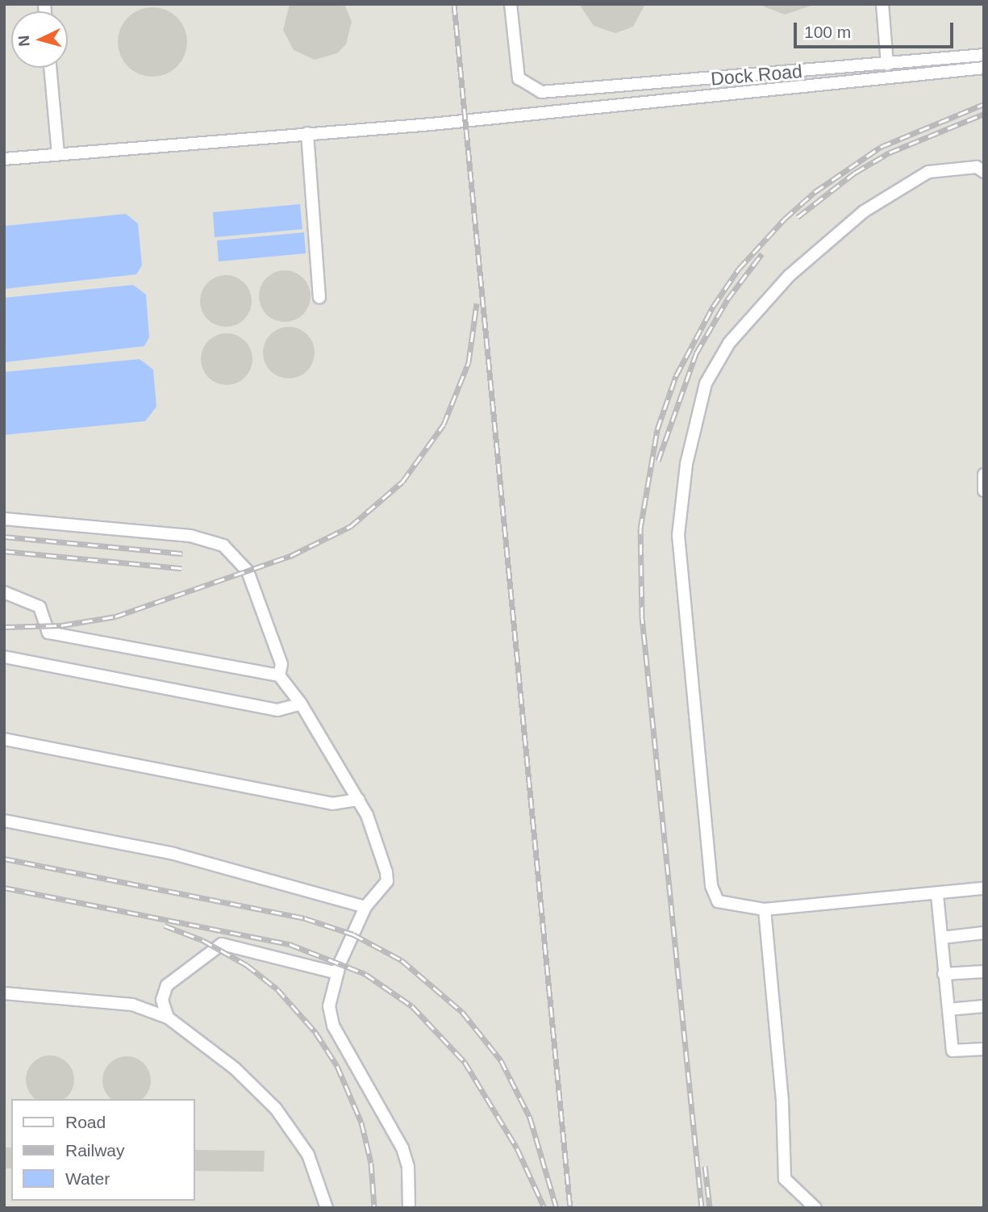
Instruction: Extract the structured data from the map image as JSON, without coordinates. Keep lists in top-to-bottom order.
{
  "streets": {
    "lane": ["Dock Road"]
  },
  "legend": ["Road", "Railway", "Water"],
  "scale_bar": "100 m",
  "north": "left"
}
